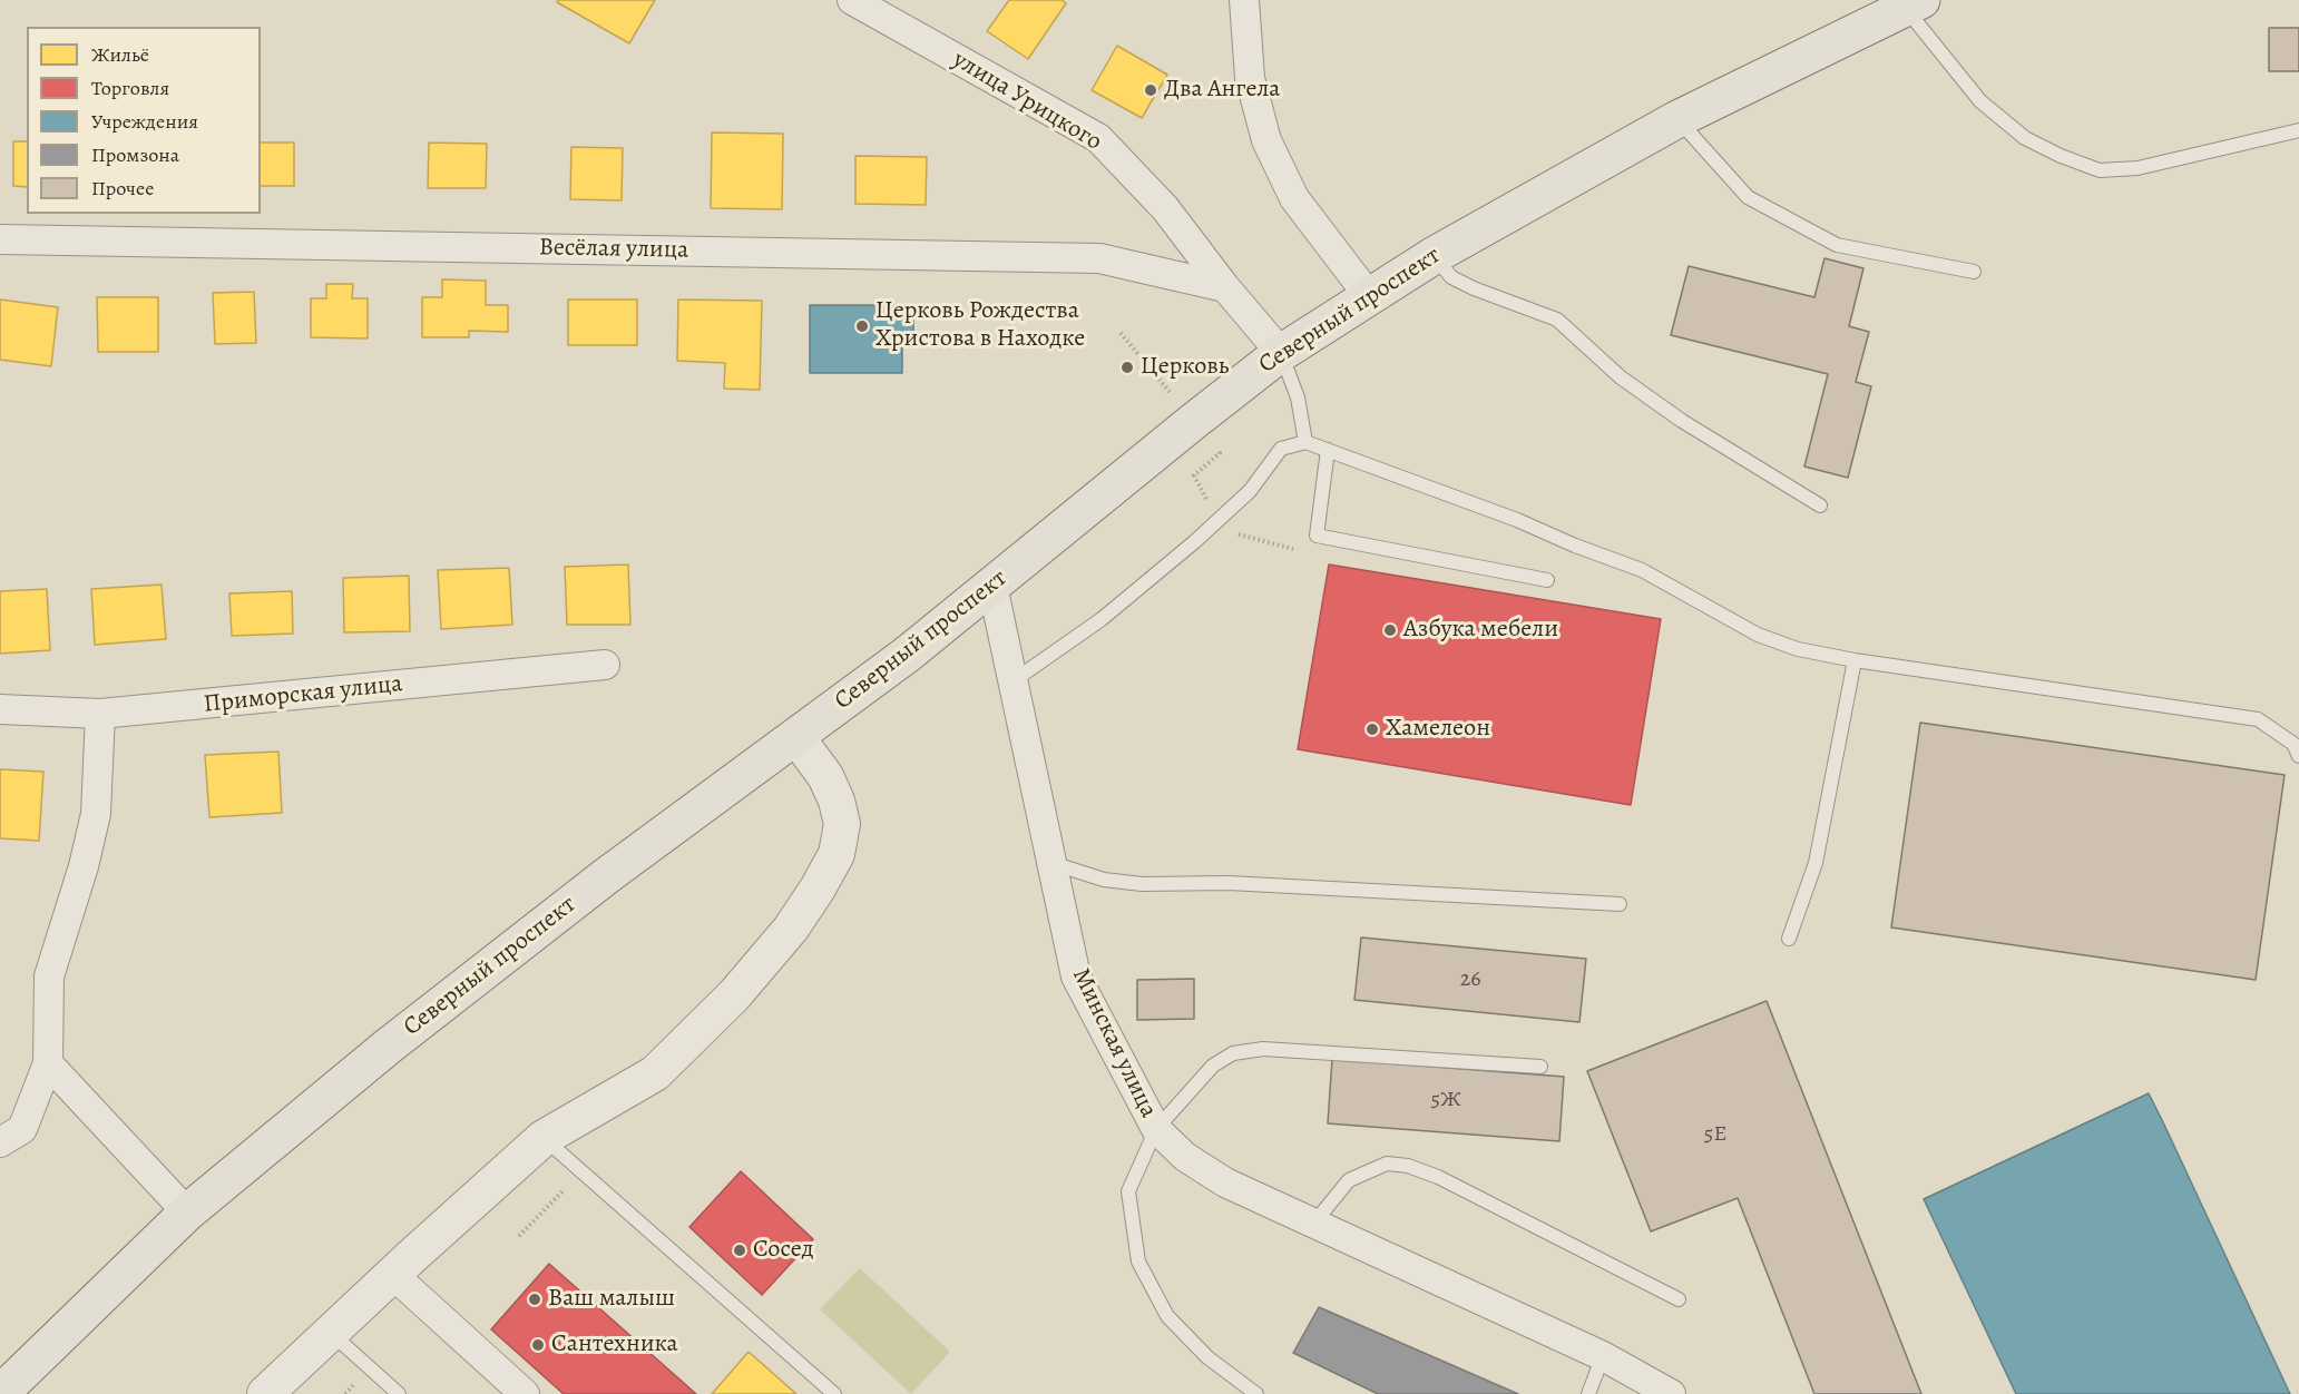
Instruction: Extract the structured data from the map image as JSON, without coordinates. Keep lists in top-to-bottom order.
{
  "streets": {
    "main road": ["Северный проспект"],
    "street": [
      "улица Урицкого",
      "Весёлая улица",
      "Приморская улица",
      "Минская улица"
    ]
  },
  "crossings": [
    ["улица Урицкого", "Весёлая улица"],
    ["улица Урицкого", "Северный проспект"],
    ["Северный проспект", "Минская улица"]
  ],
  "places": [
    "Два Ангела",
    "Церковь Рождества Христова в Находке",
    "Церковь",
    "Азбука мебели",
    "Хамелеон",
    "Сосед",
    "Ваш малыш",
    "Сантехника"
  ],
  "house_numbers": ["26", "5Ж", "5Е"],
  "legend": [
    "Жильё",
    "Торговля",
    "Учреждения",
    "Промзона",
    "Прочее"
  ]
}
